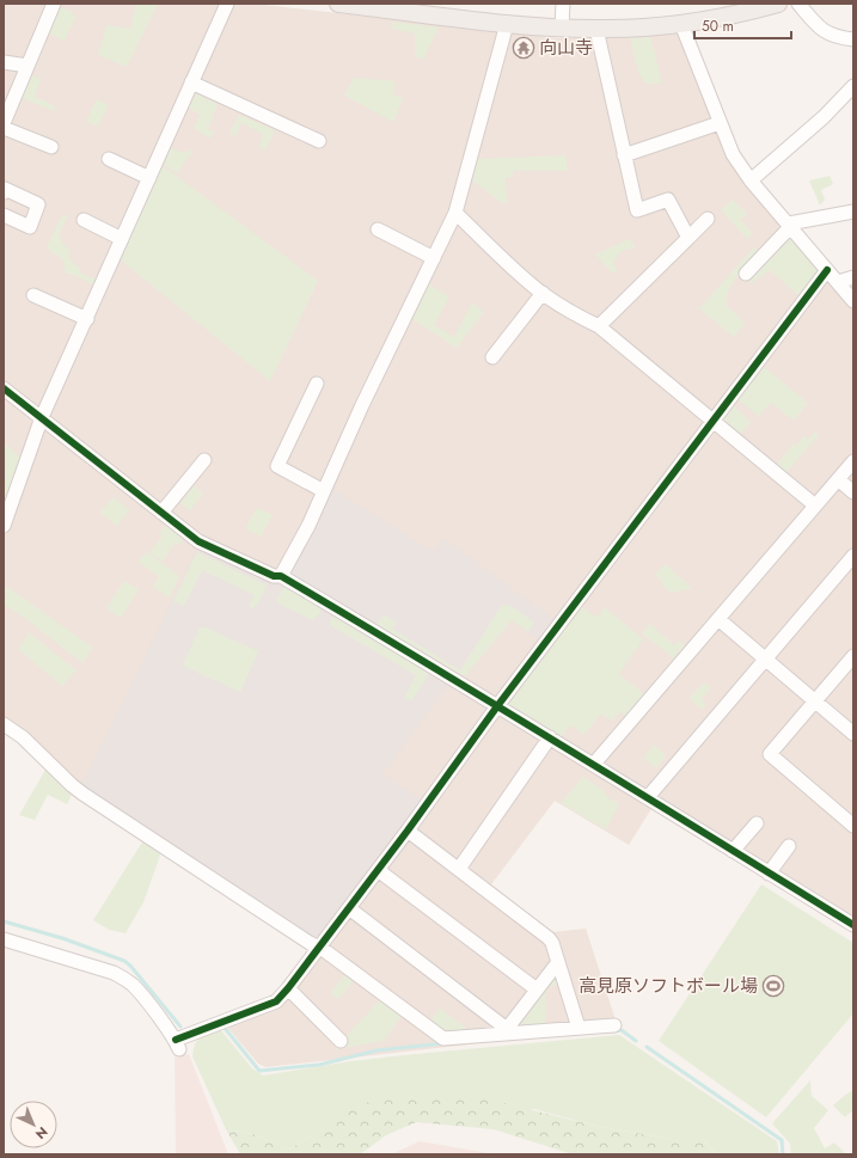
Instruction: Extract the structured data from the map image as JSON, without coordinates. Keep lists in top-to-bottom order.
{
  "places": {
    "temple": ["向山寺"],
    "sports": ["高見原ソフトボール場"]
  },
  "scale_bar": "50 m",
  "north": "bottom right"
}
